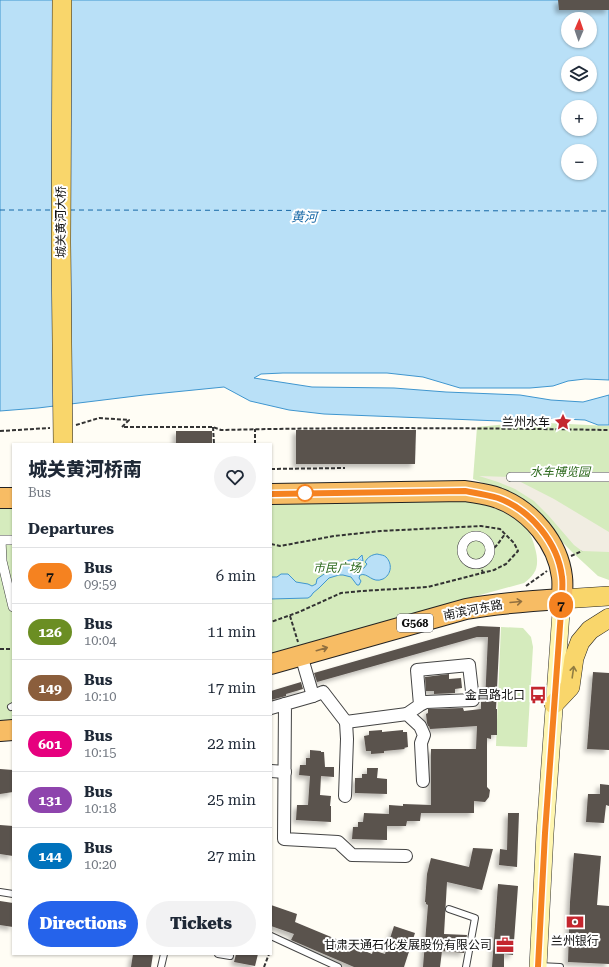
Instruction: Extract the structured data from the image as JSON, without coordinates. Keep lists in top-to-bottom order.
{
  "streets": {
    "highway": ["南滨河东路", "G568"],
    "main road": ["城关黄河大桥"]
  },
  "one_way": ["南滨河东路"],
  "water": ["黄河"],
  "parks": ["水车博览园", "市民广场"],
  "places": {
    "place": ["兰州水车"],
    "bus stop": ["金昌路北口"],
    "bank": ["兰州银行"],
    "office": ["甘肃天通石化发展股份有限公司"]
  },
  "lines": ["bus line 7"],
  "north": "top",
  "page": {
    "on_map": "7",
    "map_buttons": ["+", "−"],
    "heading": [
      ["城关黄河桥南", "Bus"],
      "Departures"
    ],
    "list": [
      {
        "mark": "7",
        "name": "Bus",
        "note": "09:59",
        "value": "6 min"
      },
      {
        "mark": "126",
        "name": "Bus",
        "note": "10:04",
        "value": "11 min"
      },
      {
        "mark": "149",
        "name": "Bus",
        "note": "10:10",
        "value": "17 min"
      },
      {
        "mark": "601",
        "name": "Bus",
        "note": "10:15",
        "value": "22 min"
      },
      {
        "mark": "131",
        "name": "Bus",
        "note": "10:18",
        "value": "25 min"
      },
      {
        "mark": "144",
        "name": "Bus",
        "note": "10:20",
        "value": "27 min"
      }
    ],
    "buttons": ["Directions", "Tickets"]
  }
}
